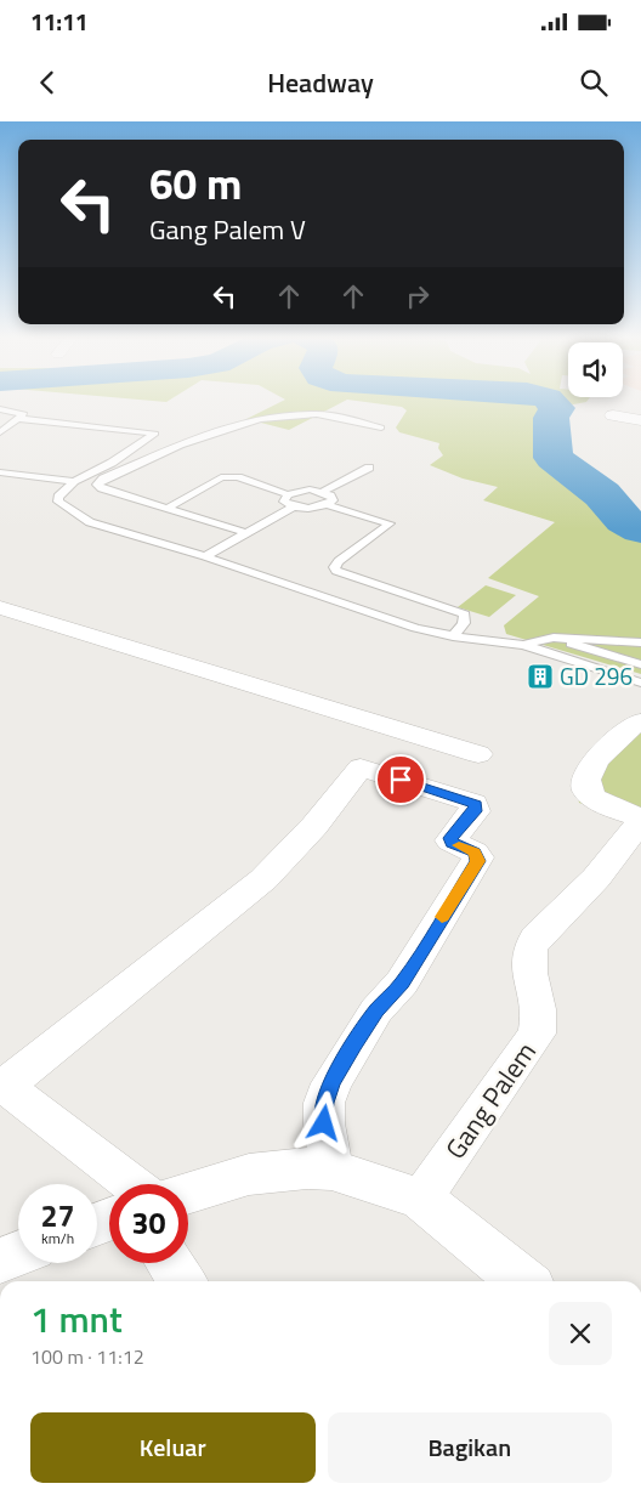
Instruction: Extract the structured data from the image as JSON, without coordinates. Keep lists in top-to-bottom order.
{
  "streets": {
    "street": ["Gang Palem"]
  },
  "places": {
    "building": ["GD 296"]
  },
  "page": {
    "status": "11:11",
    "header": "Headway",
    "turn": ["60 m", "Gang Palem V"],
    "speed": "27 km/h",
    "limit": "30",
    "heading": ["1 mnt", "100 m · 11:12"],
    "buttons": ["Keluar", "Bagikan"]
  }
}
